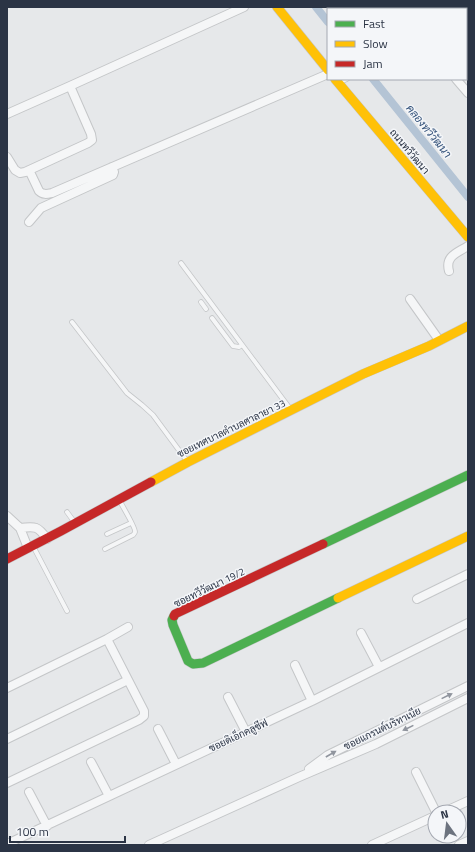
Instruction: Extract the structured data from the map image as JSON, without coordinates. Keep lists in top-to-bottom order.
{
  "streets": {
    "street": [
      "ถนนทวีวัฒนา",
      "ซอยเทศบาลตำบลศาลายา 33",
      "ซอยทวีวัฒนา 19/2",
      "ซอยแกรนด์บริทาเนีย",
      "ซอยดิเอ็กคลูซีฟ"
    ]
  },
  "water": ["คลองทวีวัฒนา"],
  "legend": ["Fast", "Slow", "Jam"],
  "scale_bar": "100 m",
  "north": "top"
}
